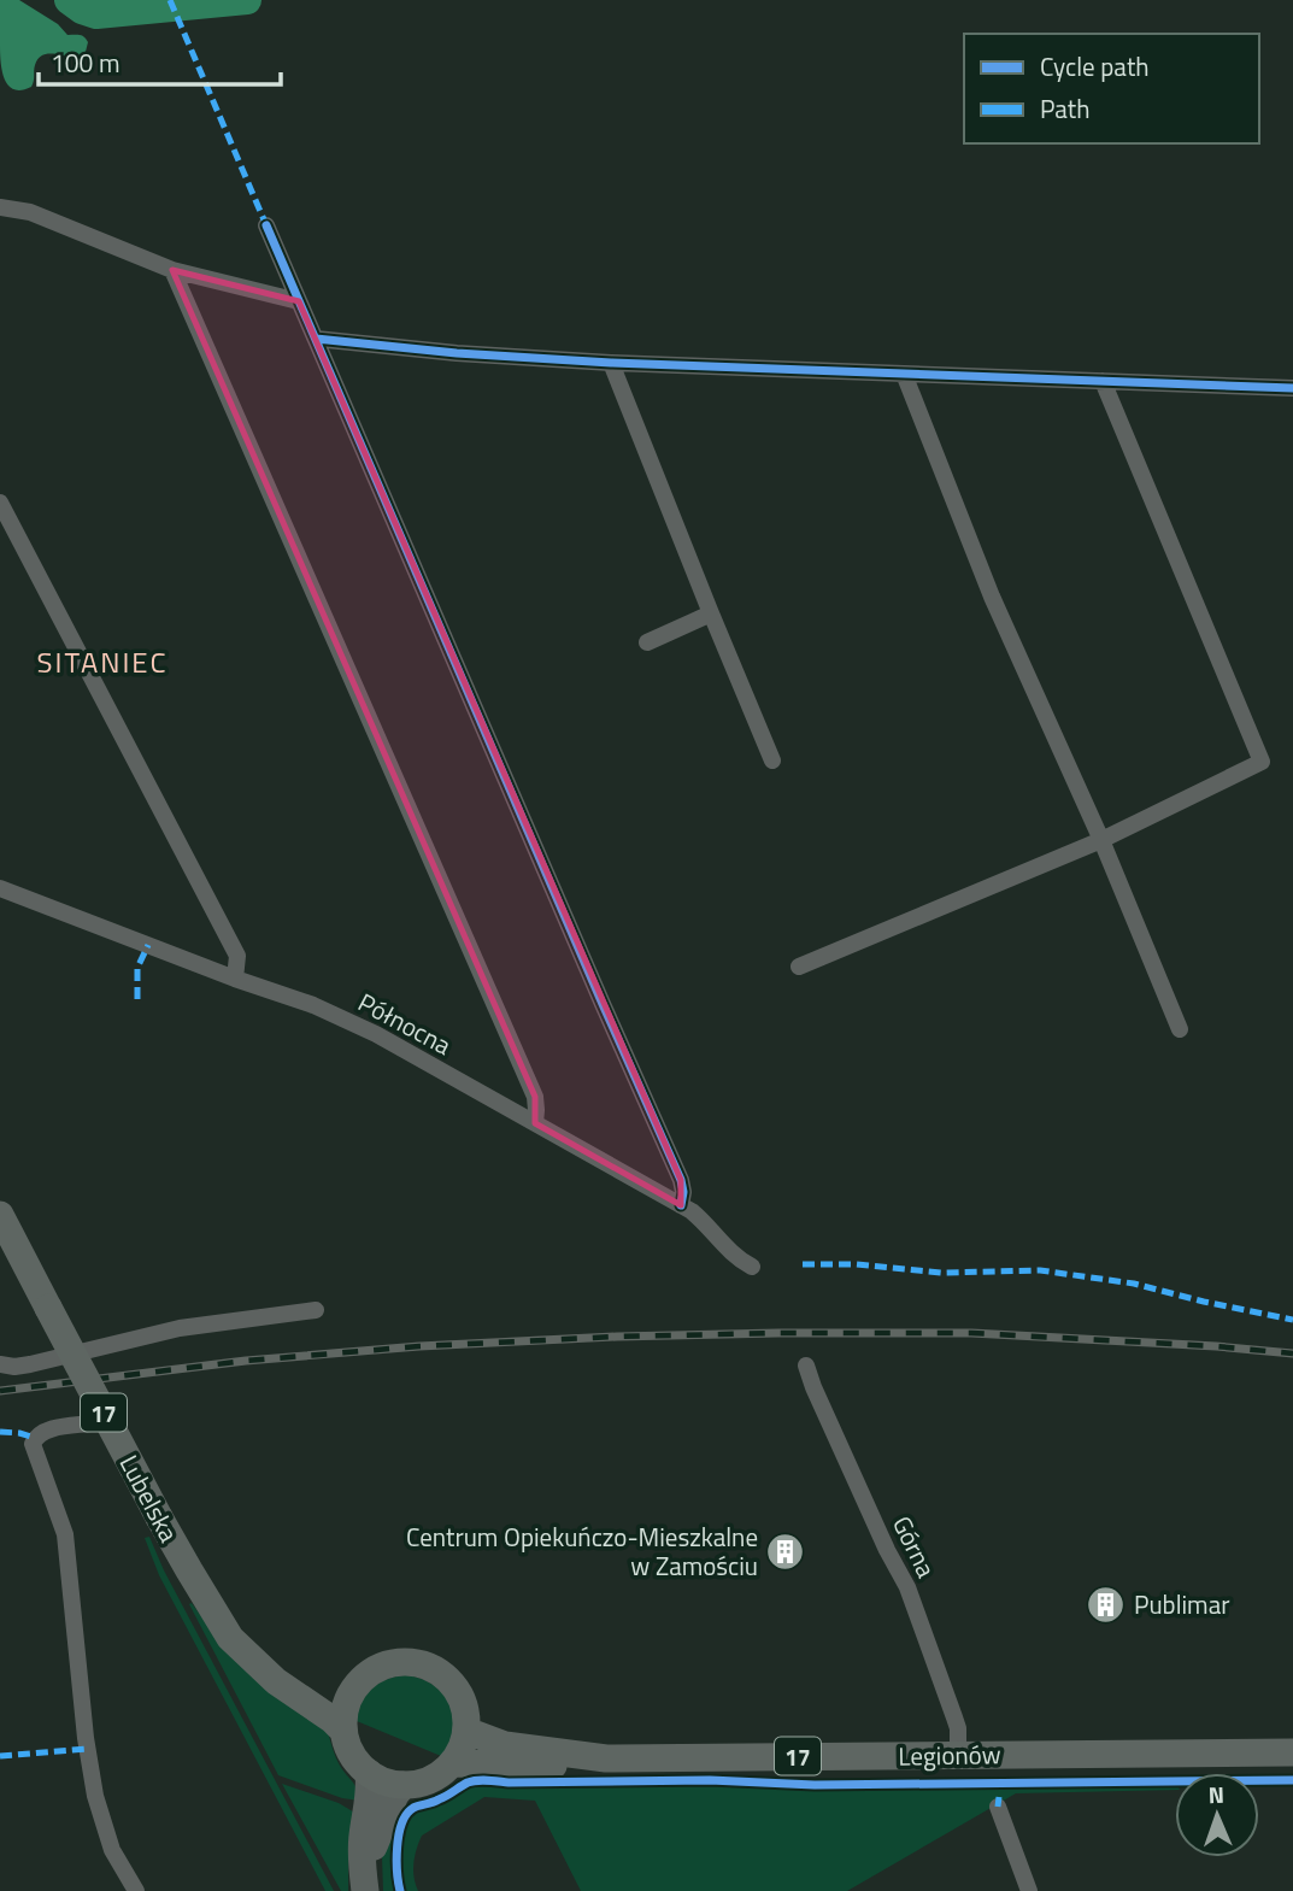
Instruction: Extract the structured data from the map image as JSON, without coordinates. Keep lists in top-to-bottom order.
{
  "streets": {
    "highway": ["17", "Lubelska", "Legionów"],
    "street": ["Północna", "Górna"]
  },
  "crossings": [
    ["17", "Lubelska"],
    ["17", "Legionów"],
    ["Lubelska", "Legionów"],
    ["Górna", "Legionów"]
  ],
  "districts": ["SITANIEC"],
  "places": {
    "building": ["Centrum Opiekuńczo-Mieszkalne w Zamościu", "Publimar"]
  },
  "legend": ["Cycle path", "Path"],
  "scale_bar": "100 m",
  "north": "top"
}
